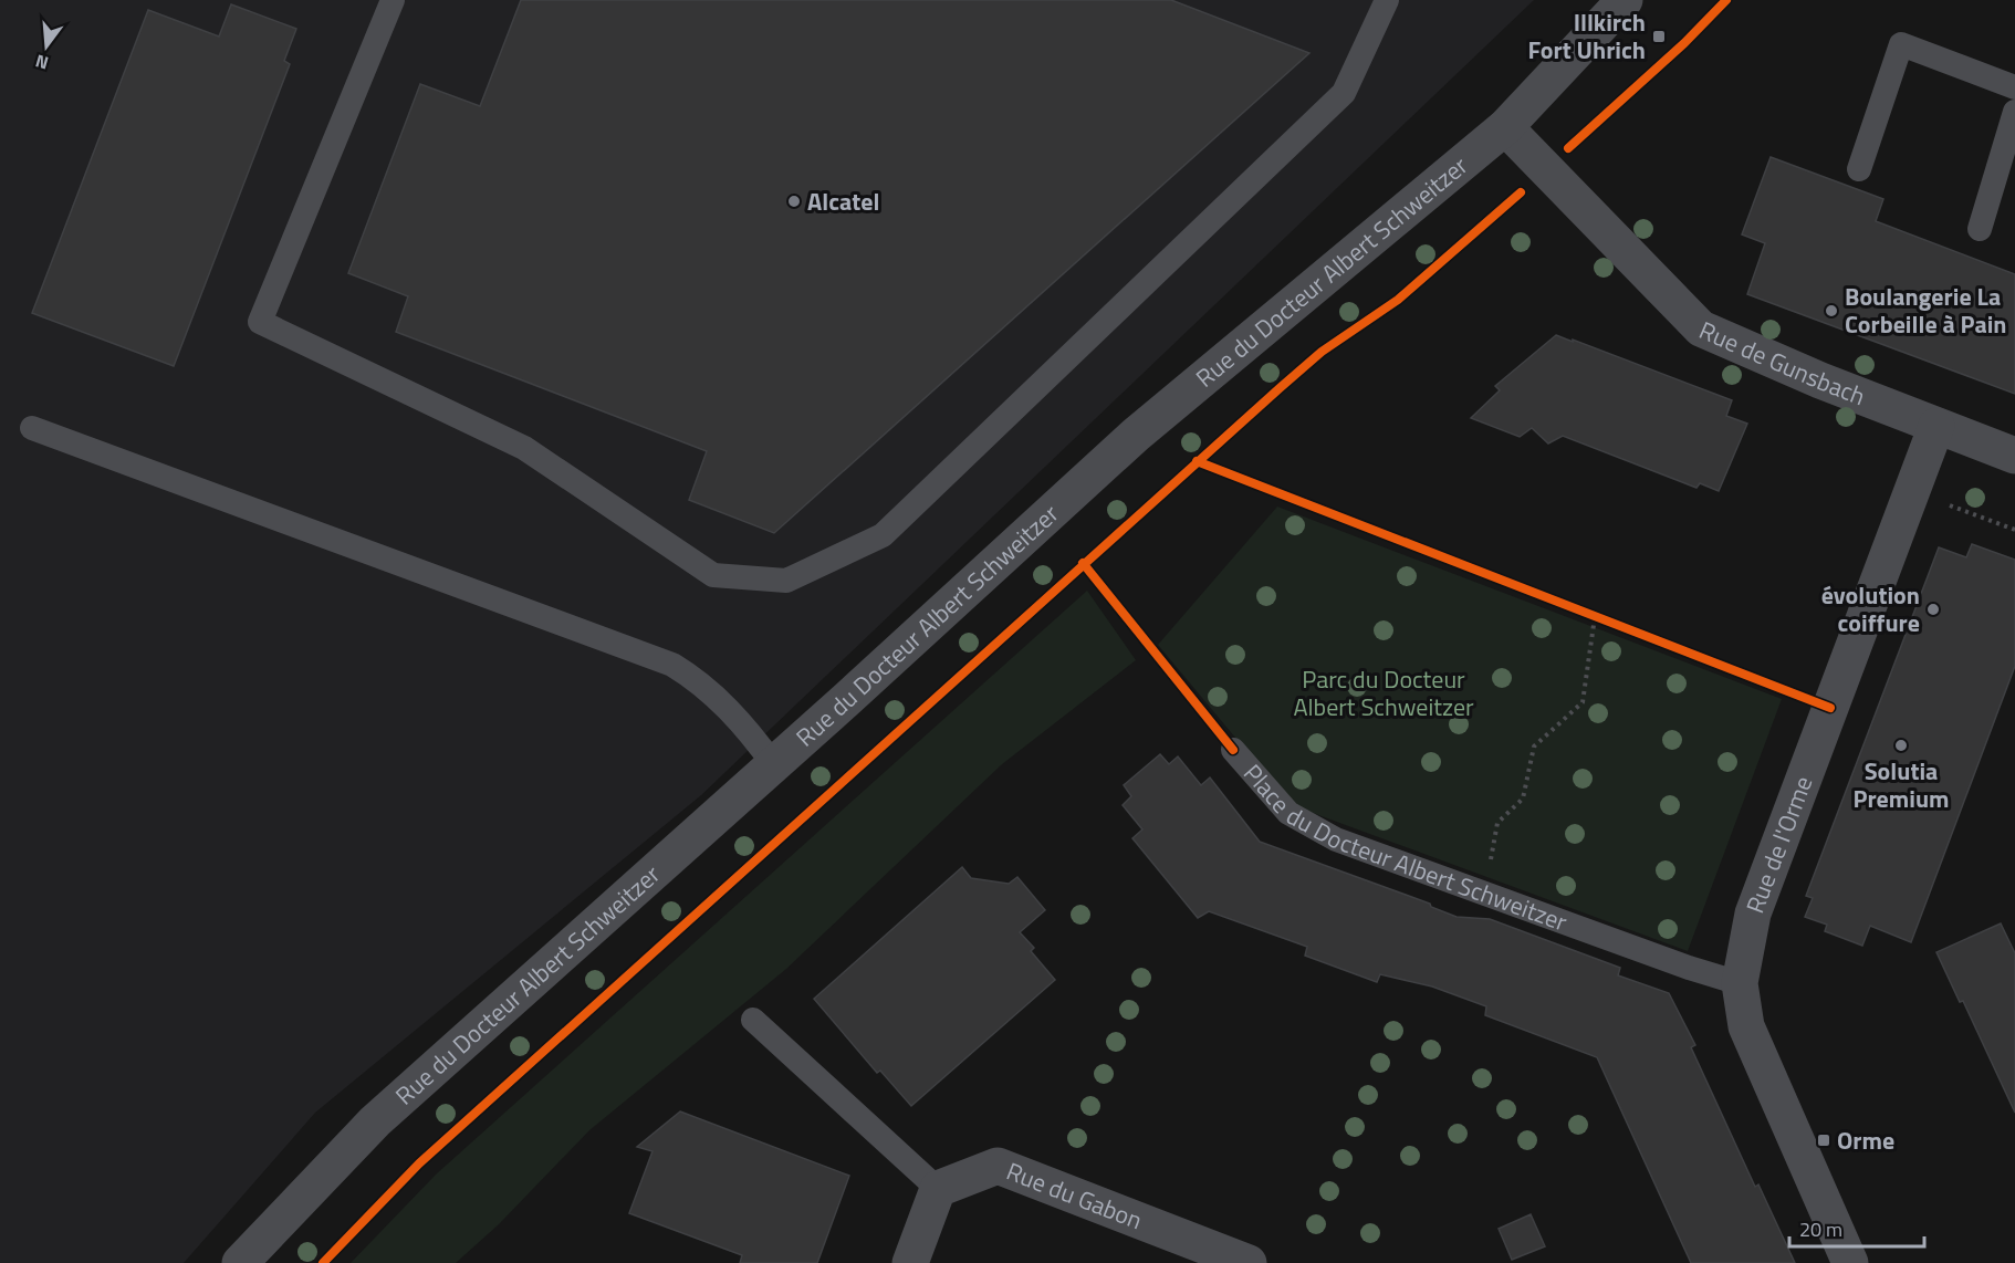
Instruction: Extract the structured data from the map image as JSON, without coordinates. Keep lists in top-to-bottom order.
{
  "streets": {
    "street": [
      "Rue du Docteur Albert Schweitzer",
      "Rue de Gunsbach",
      "Rue de l'Orme",
      "Rue du Gabon"
    ],
    "lane": ["Place du Docteur Albert Schweitzer"]
  },
  "crossings": [
    ["Rue du Docteur Albert Schweitzer", "Rue de Gunsbach"],
    ["Rue de Gunsbach", "Rue de l'Orme"],
    ["Place du Docteur Albert Schweitzer", "Rue de l'Orme"]
  ],
  "parks": ["Parc du Docteur Albert Schweitzer"],
  "places": {
    "transit": ["Illkirch Fort Uhrich", "Orme"],
    "other": [
      "Alcatel",
      "Boulangerie La Corbeille à Pain",
      "évolution coiffure",
      "Solutia Premium"
    ]
  },
  "scale_bar": "20 m",
  "north": "bottom"
}
